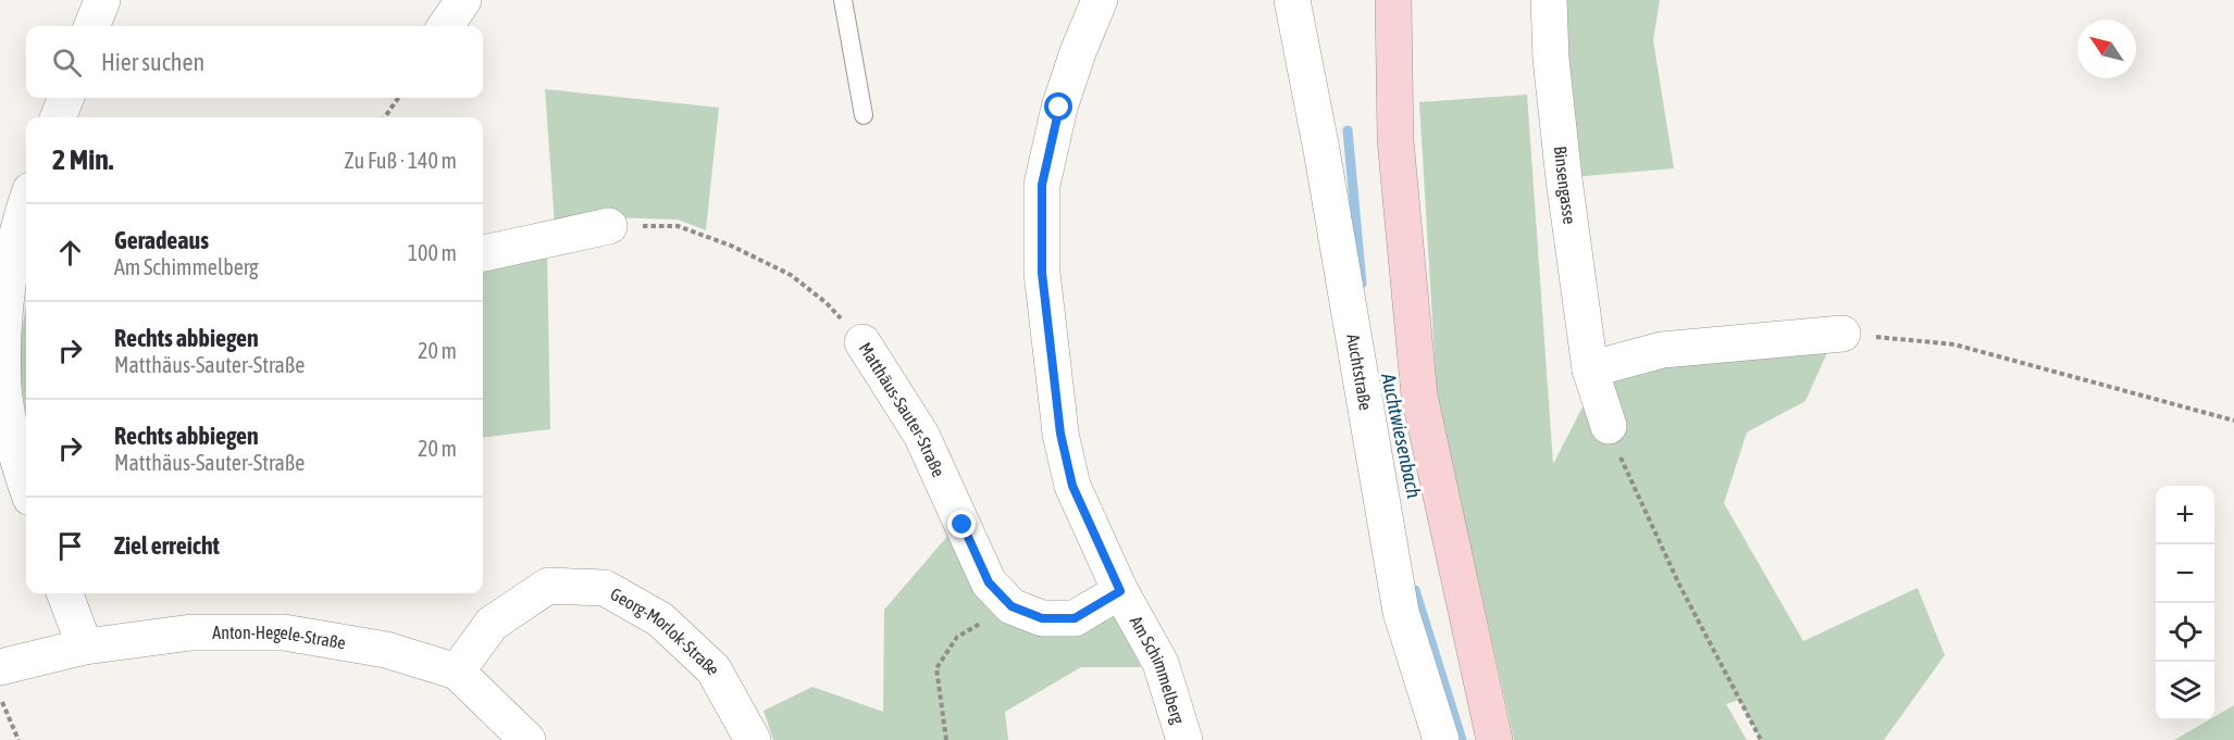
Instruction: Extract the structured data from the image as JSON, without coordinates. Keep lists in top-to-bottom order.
{
  "streets": {
    "street": [
      "Binsengasse",
      "Auchtstraße",
      "Matthäus-Sauter-Straße",
      "Georg-Morlok-Straße",
      "Anton-Hegele-Straße",
      "Am Schimmelberg"
    ]
  },
  "crossings": [
    ["Matthäus-Sauter-Straße", "Am Schimmelberg"],
    ["Georg-Morlok-Straße", "Anton-Hegele-Straße"]
  ],
  "water": ["Auchtwiesenbach"],
  "north": "top left",
  "page": {
    "search": "Hier suchen",
    "heading": ["2 Min.", "Zu Fuß · 140 m"],
    "list": [
      ["Geradeaus", "Am Schimmelberg", "100 m"],
      ["Rechts abbiegen", "Matthäus-Sauter-Straße", "20 m"],
      ["Rechts abbiegen", "Matthäus-Sauter-Straße", "20 m"],
      "Ziel erreicht"
    ],
    "map_buttons": ["+", "−"]
  }
}
